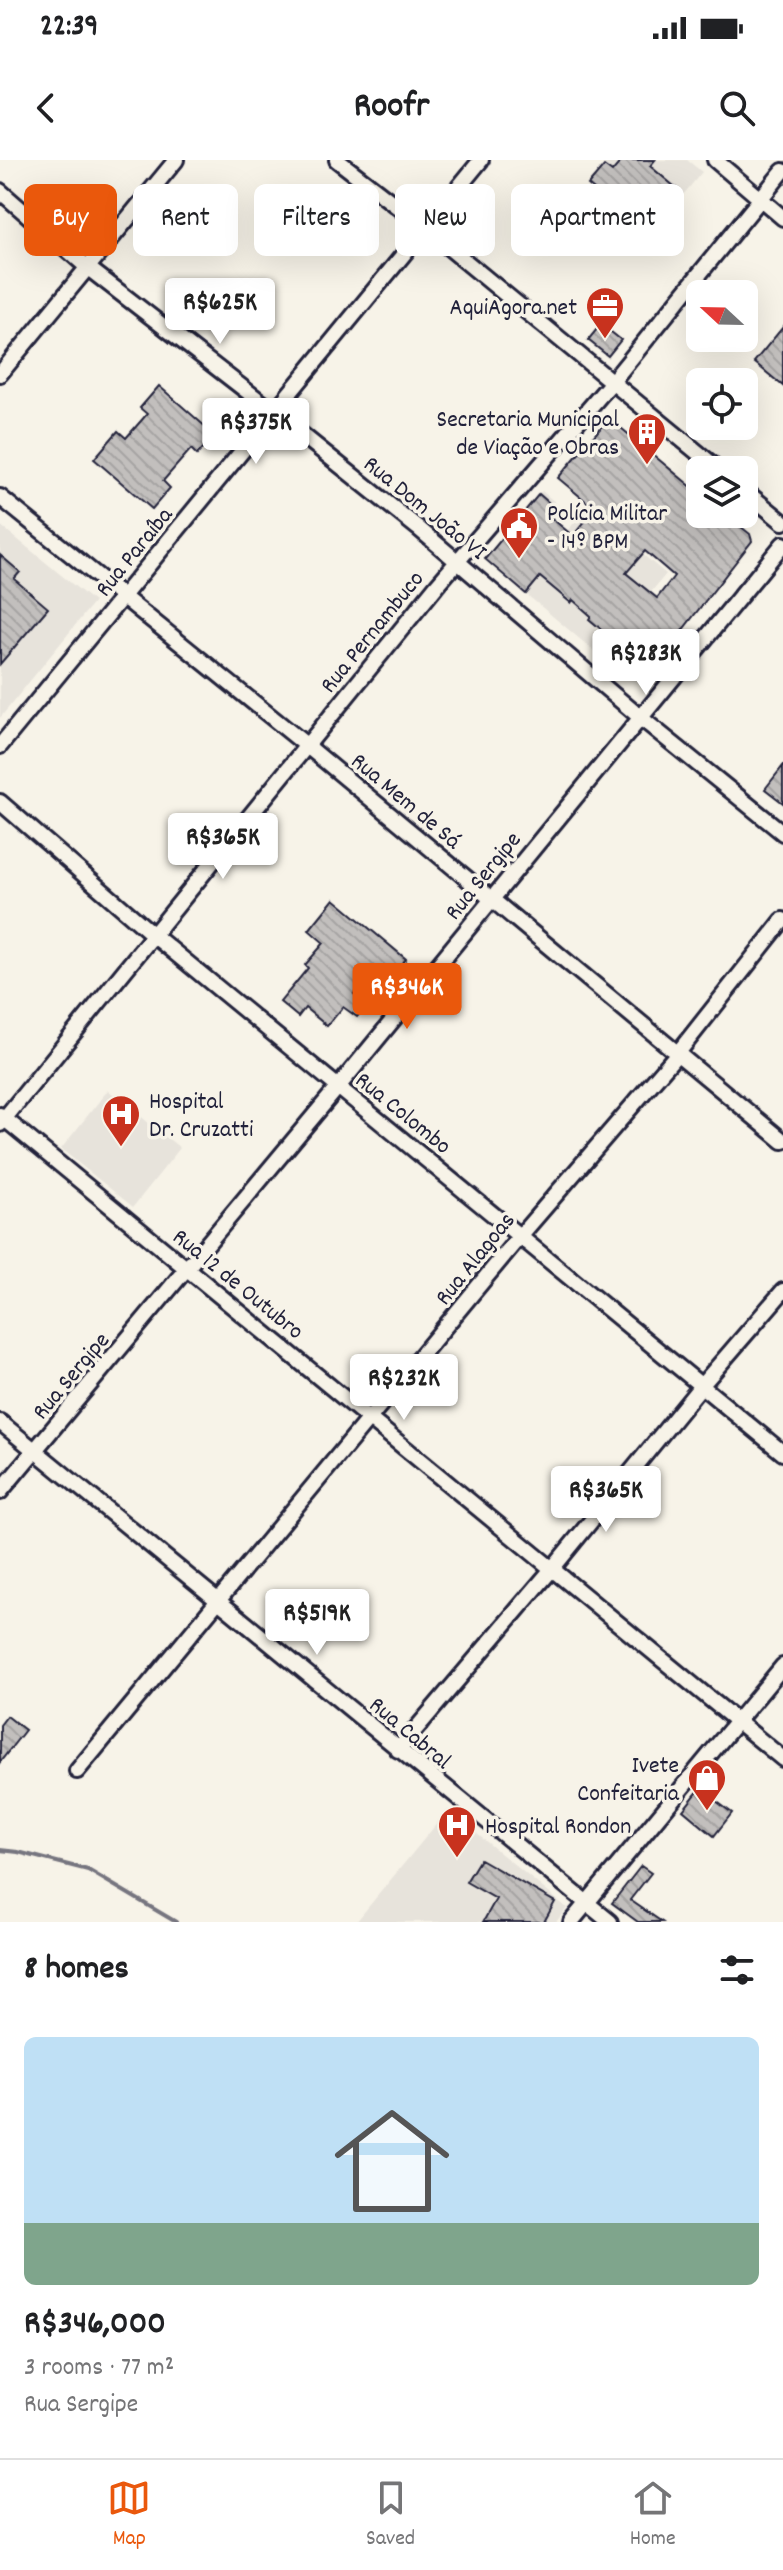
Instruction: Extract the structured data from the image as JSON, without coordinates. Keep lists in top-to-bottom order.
{
  "streets": {
    "street": [
      "Rua Dom João VI",
      "Rua Paraíba",
      "Rua Pernambuco",
      "Rua Mem de Sá",
      "Rua Sergipe",
      "Rua Colombo",
      "Rua Alagoas",
      "Rua 12 de Outubro",
      "Rua Cabral"
    ]
  },
  "crossings": [
    ["Rua Dom João VI", "Rua Paraíba"],
    ["Rua Dom João VI", "Rua Pernambuco"],
    ["Rua Dom João VI", "Rua Sergipe"],
    ["Rua Paraíba", "Rua Mem de Sá"],
    ["Rua Pernambuco", "Rua Mem de Sá"],
    ["Rua Pernambuco", "Rua Colombo"],
    ["Rua Pernambuco", "Rua 12 de Outubro"],
    ["Rua Mem de Sá", "Rua Sergipe"],
    ["Rua Mem de Sá", "Rua Alagoas"],
    ["Rua Sergipe", "Rua Colombo"],
    ["Rua Sergipe", "Rua 12 de Outubro"],
    ["Rua Sergipe", "Rua Cabral"],
    ["Rua Colombo", "Rua Alagoas"],
    ["Rua Alagoas", "Rua 12 de Outubro"],
    ["Rua Alagoas", "Rua Cabral"]
  ],
  "places": {
    "office": ["AquiAgora.net"],
    "building": ["Secretaria Municipal de Viação e Obras"],
    "public building": ["Polícia Militar - 14º BPM"],
    "hospital": ["Hospital Dr. Cruzatti", "Hospital Rondon"],
    "shop": ["Ivete Confeitaria"]
  },
  "north": "left",
  "page": {
    "status": "22:39",
    "header": "Roofr",
    "chip": [
      "Buy",
      "Rent",
      "Filters",
      "New",
      "Apartment"
    ],
    "price": [
      "R$625K",
      "R$375K",
      "R$283K",
      "R$365K",
      "R$346K",
      "R$232K",
      "R$365K",
      "R$519K"
    ],
    "heading": "8 homes",
    "list": [
      {
        "name": "R$346,000",
        "note": "3 rooms · 77 m² · Rua Sergipe"
      }
    ],
    "tabs": ["Map", "Saved", "Home"]
  }
}
